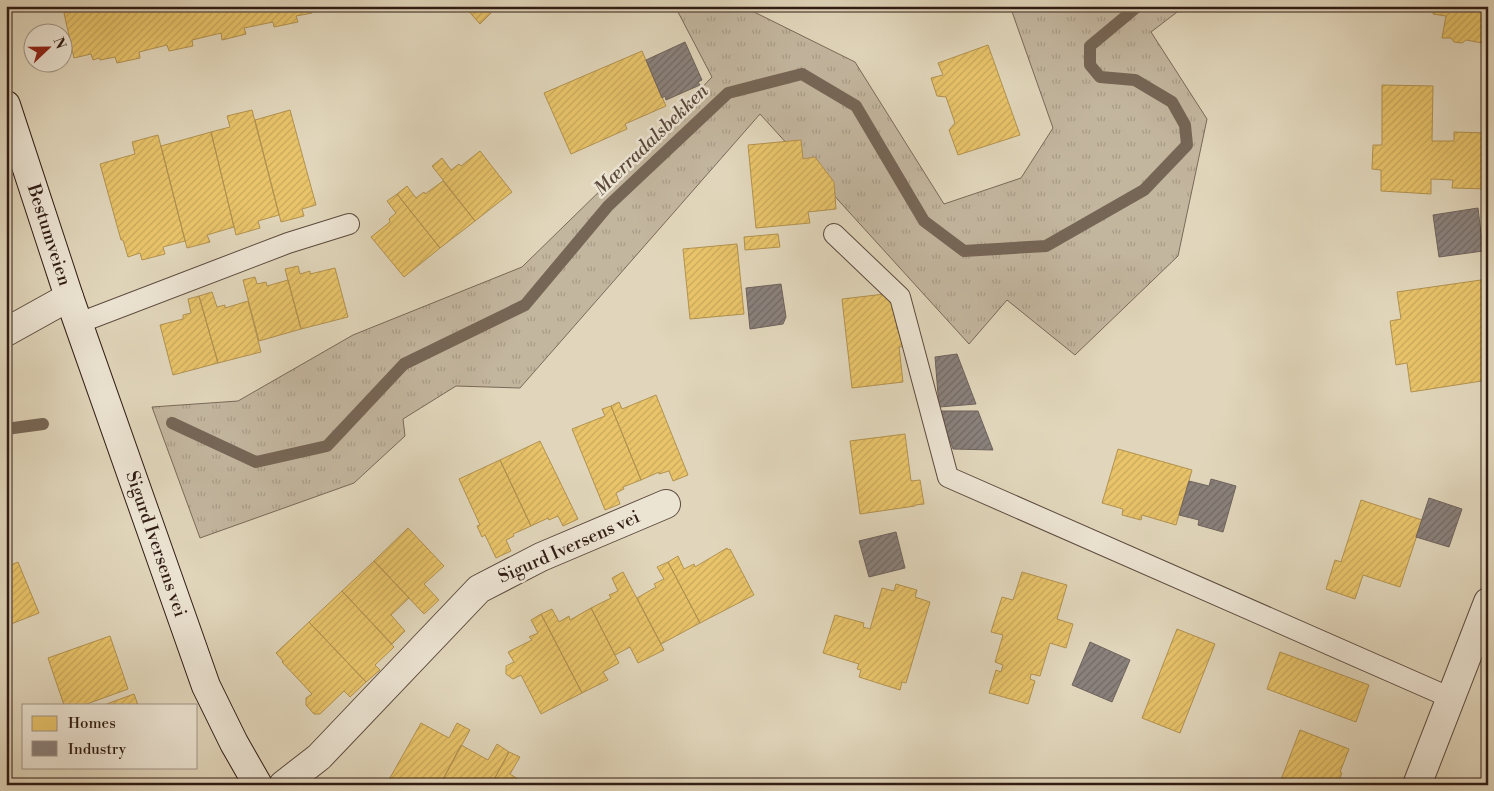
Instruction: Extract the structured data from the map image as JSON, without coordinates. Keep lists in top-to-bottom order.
{
  "streets": {
    "street": ["Bestumveien", "Sigurd Iversens vei"]
  },
  "crossings": [
    ["Bestumveien", "Sigurd Iversens vei"]
  ],
  "water": ["Mærradalsbekken"],
  "legend": ["Homes", "Industry"],
  "north": "right"
}
